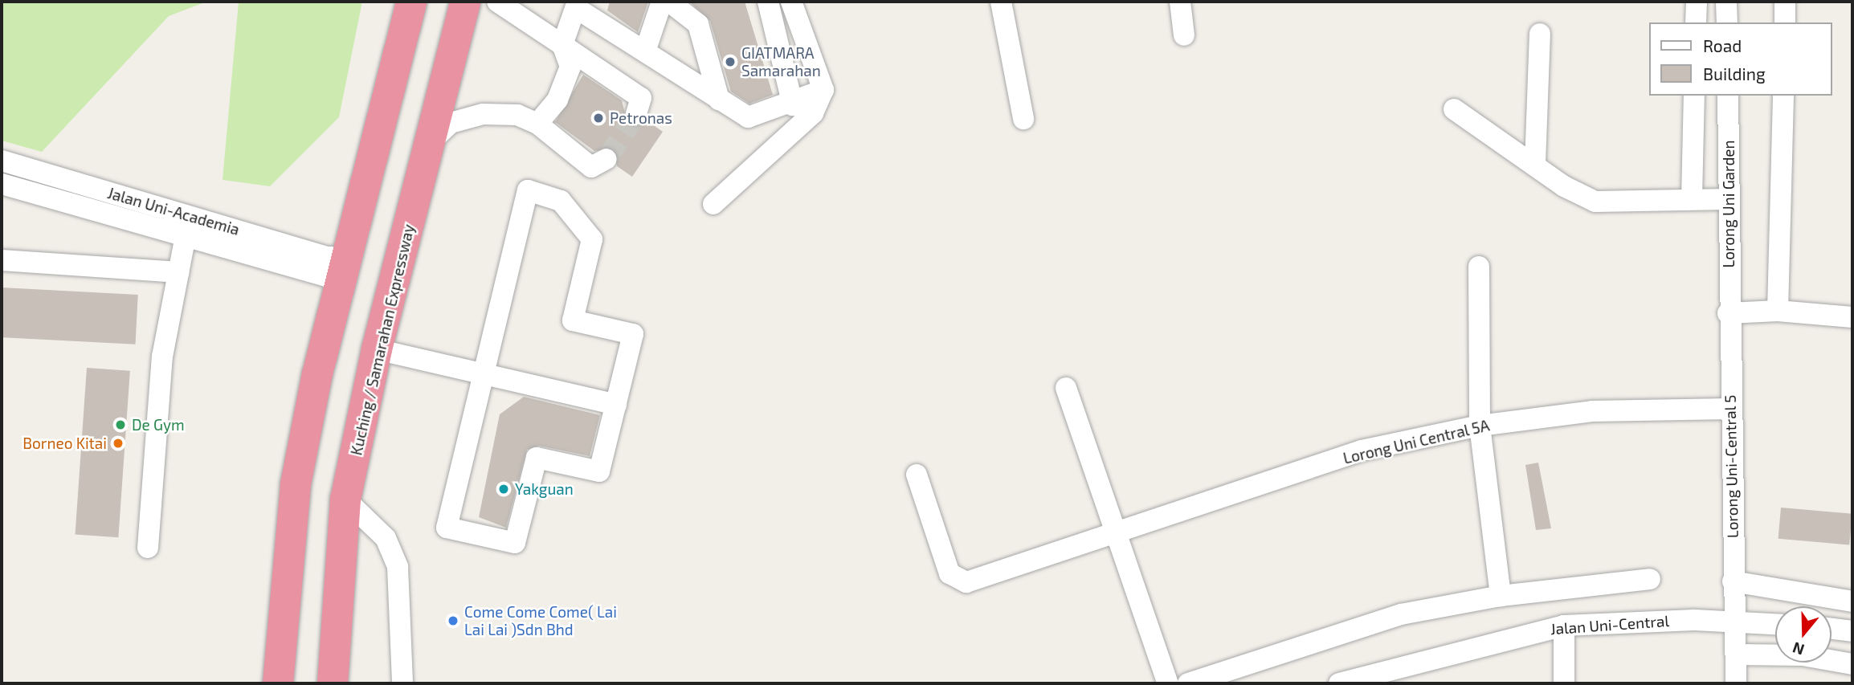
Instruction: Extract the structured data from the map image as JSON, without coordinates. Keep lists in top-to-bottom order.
{
  "streets": {
    "highway": ["Kuching / Samarahan Expressway"],
    "street": [
      "Lorong Uni Garden",
      "Jalan Uni-Academia",
      "Lorong Uni Central 5A",
      "Lorong Uni-Central 5",
      "Jalan Uni-Central"
    ]
  },
  "crossings": [
    ["Lorong Uni Garden", "Lorong Uni-Central 5"],
    ["Lorong Uni Central 5A", "Lorong Uni-Central 5"],
    ["Lorong Uni-Central 5", "Jalan Uni-Central"]
  ],
  "places": [
    "GIATMARA Samarahan",
    "Petronas",
    "De Gym",
    "Borneo Kitai",
    "Yakguan",
    "Come Come Come( Lai Lai Lai )Sdn Bhd"
  ],
  "legend": ["Road", "Building"],
  "north": "bottom"
}
